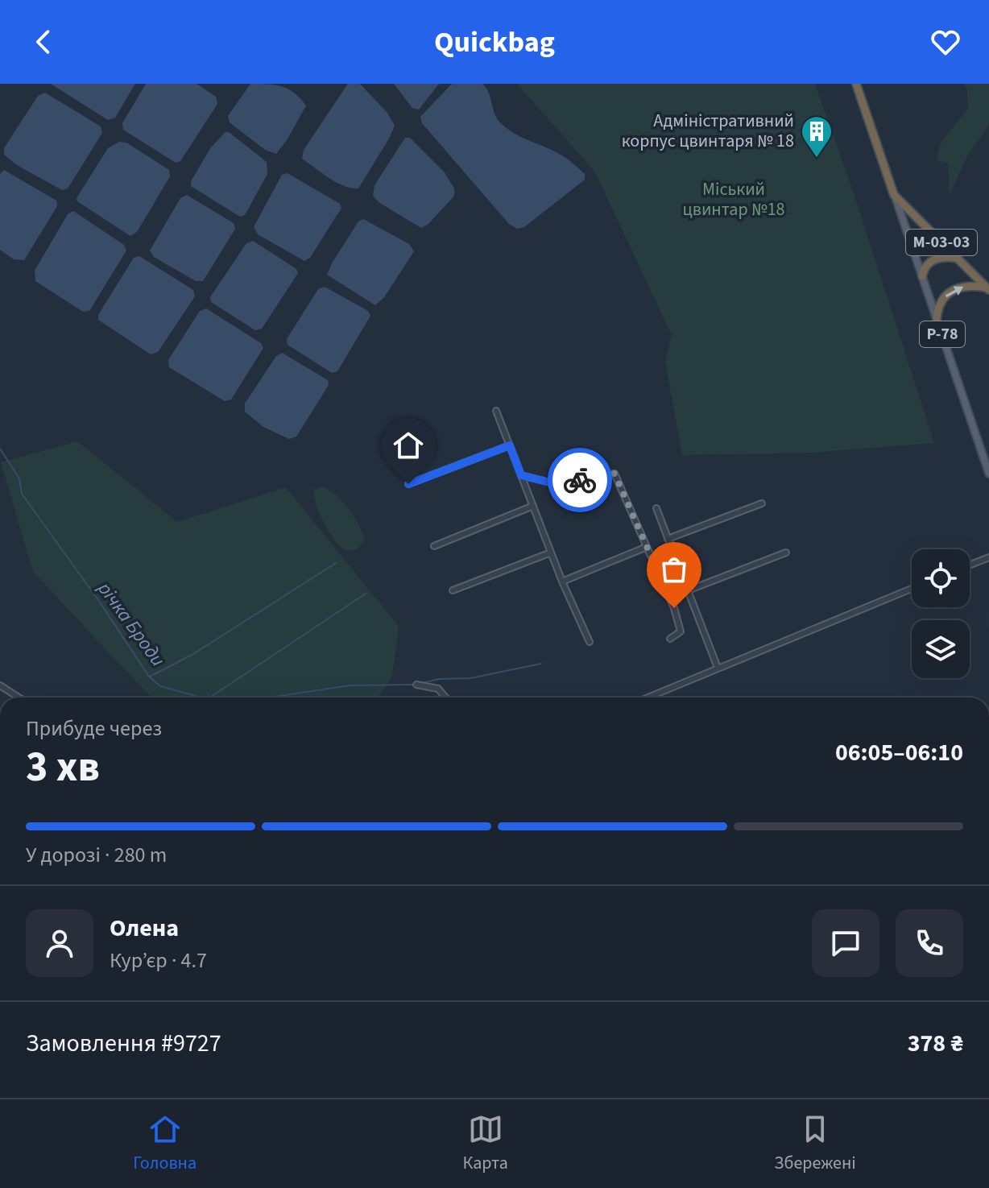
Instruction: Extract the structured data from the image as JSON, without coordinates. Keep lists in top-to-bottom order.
{
  "streets": {
    "highway": ["М-03-03", "Р-78"]
  },
  "crossings": [
    ["М-03-03", "Р-78"]
  ],
  "water": ["річка Броди"],
  "parks": ["Міський цвинтар №18"],
  "places": {
    "building": ["Адміністративний корпус цвинтаря № 18"]
  },
  "page": {
    "header": "Quickbag",
    "heading": ["3 хв", "Прибуде через", "06:05–06:10"],
    "panel": [
      "Олена",
      "Кур’єр · 4.7",
      "Замовлення #9727",
      "378 ₴"
    ],
    "bar": "У дорозі · 280 m",
    "tabs": ["Головна", "Карта", "Збережені"]
  }
}
